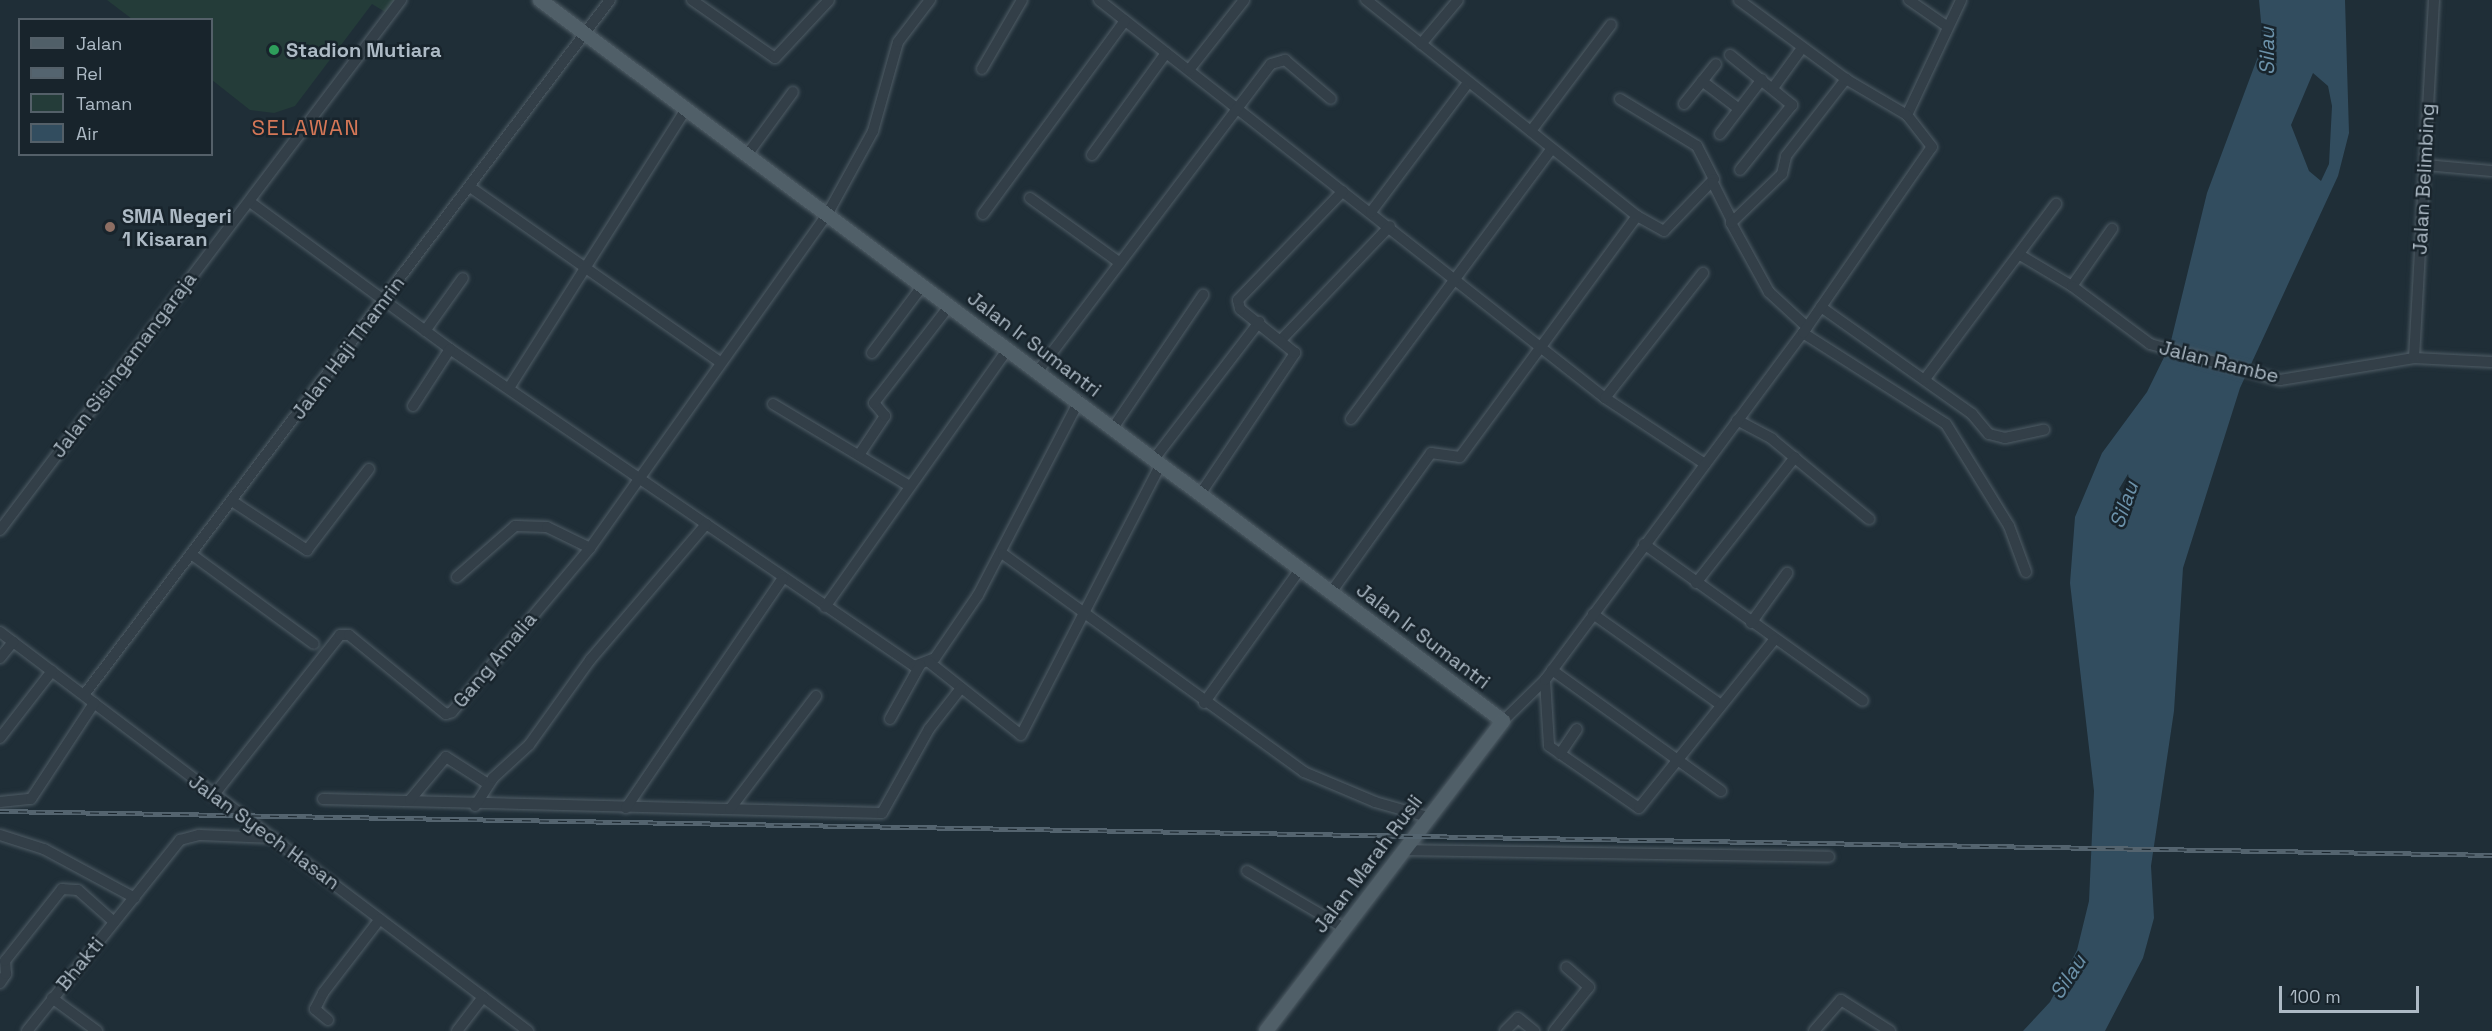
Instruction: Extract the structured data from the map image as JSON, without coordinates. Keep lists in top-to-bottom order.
{
  "streets": {
    "main road": ["Jalan Ir Sumantri", "Jalan Marah Rusli"],
    "street": [
      "Jalan Belimbing",
      "Jalan Haji Thamrin",
      "Jalan Rambe",
      "Jalan Sisingamangaraja",
      "Gang Amalia",
      "Jalan Syech Hasan",
      "Bhakti"
    ]
  },
  "crossings": [
    ["Jalan Belimbing", "Jalan Rambe"],
    ["Jalan Ir Sumantri", "Jalan Haji Thamrin"],
    ["Jalan Ir Sumantri", "Gang Amalia"],
    ["Jalan Ir Sumantri", "Jalan Marah Rusli"],
    ["Jalan Haji Thamrin", "Jalan Syech Hasan"],
    ["Gang Amalia", "Jalan Syech Hasan"],
    ["Jalan Syech Hasan", "Bhakti"]
  ],
  "districts": ["SELAWAN"],
  "water": ["Silau"],
  "places": ["Stadion Mutiara", "SMA Negeri 1 Kisaran"],
  "legend": [
    "Jalan",
    "Rel",
    "Taman",
    "Air"
  ],
  "scale_bar": "100 m"
}
